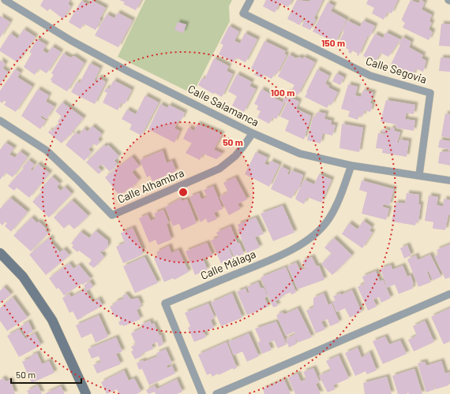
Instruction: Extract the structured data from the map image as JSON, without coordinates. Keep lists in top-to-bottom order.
{
  "streets": {
    "street": [
      "Calle Segovia",
      "Calle Salamanca",
      "Calle Alhambra",
      "Calle Málaga"
    ]
  },
  "crossings": [
    ["Calle Segovia", "Calle Salamanca"],
    ["Calle Salamanca", "Calle Alhambra"],
    ["Calle Salamanca", "Calle Málaga"]
  ],
  "scale_bar": "50 m",
  "rings": ["150 m", "100 m", "50 m"]
}
